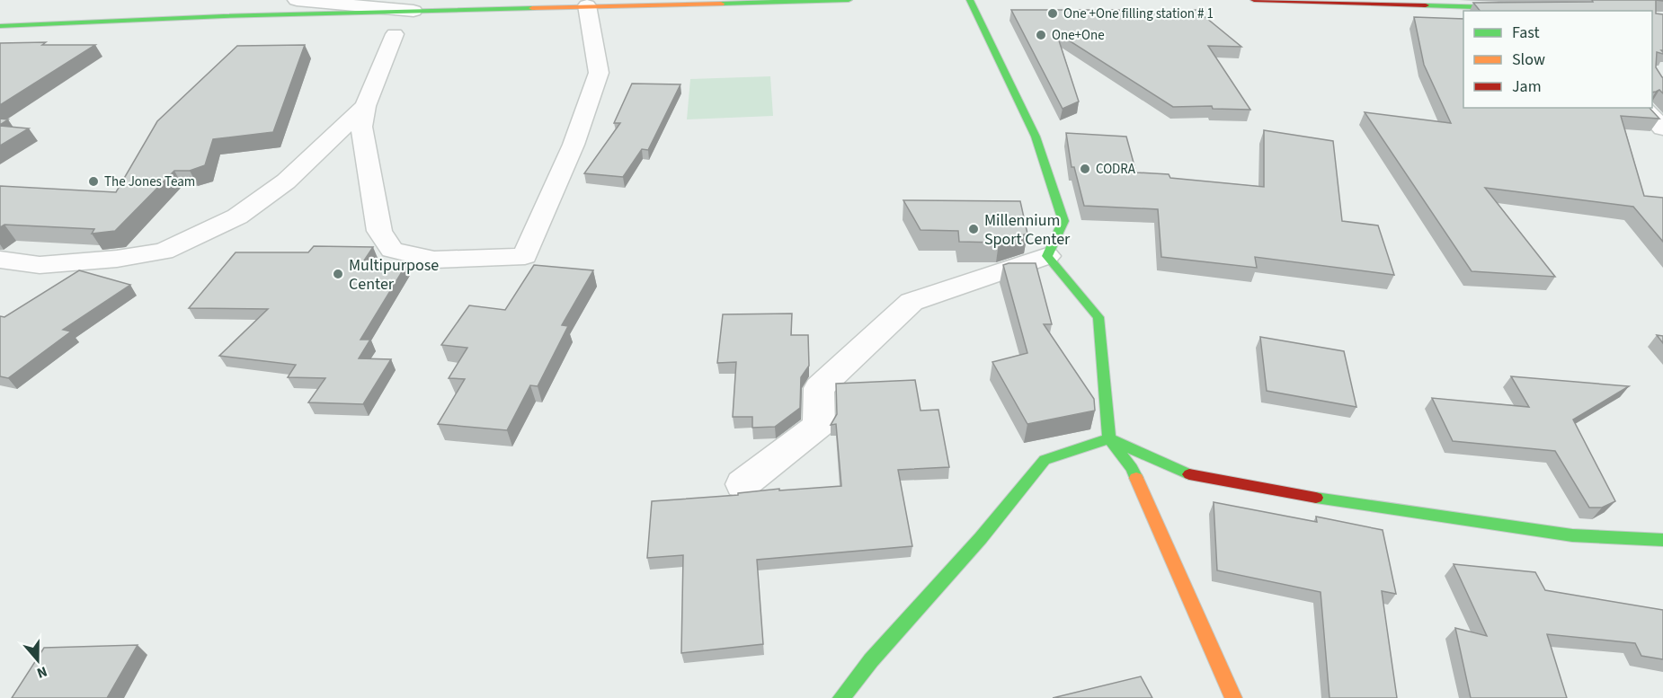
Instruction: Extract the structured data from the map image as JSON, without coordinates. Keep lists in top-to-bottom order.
{
  "places": [
    "One +One filling station # 1",
    "One+One",
    "CODRA",
    "The Jones Team",
    "Millennium Sport Center",
    "Multipurpose Center"
  ],
  "legend": ["Fast", "Slow", "Jam"],
  "north": "bottom"
}
